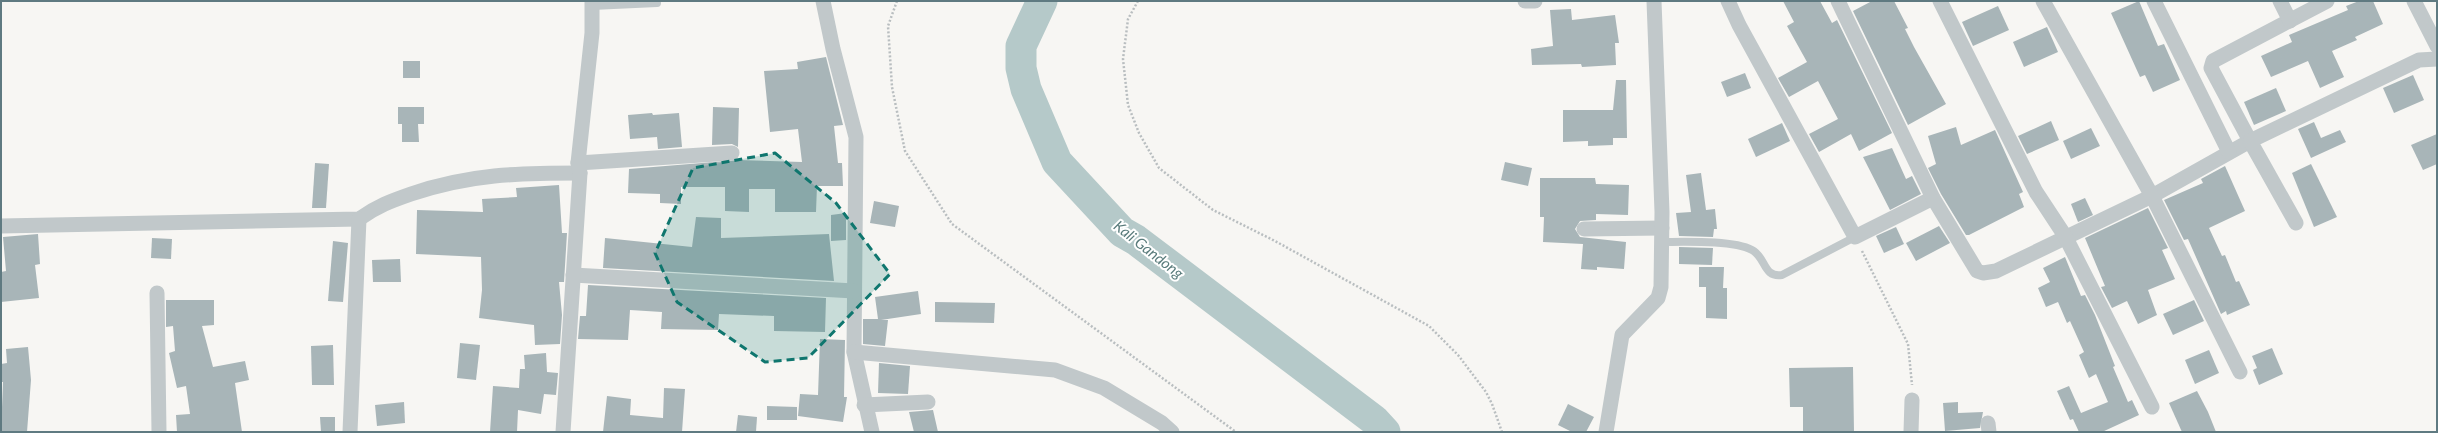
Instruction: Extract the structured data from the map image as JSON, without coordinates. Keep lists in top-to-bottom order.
{
  "water": ["Kali Gandong"]
}
